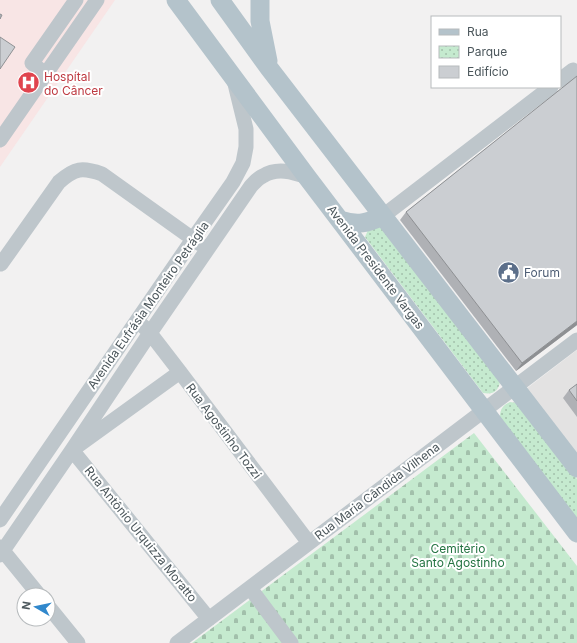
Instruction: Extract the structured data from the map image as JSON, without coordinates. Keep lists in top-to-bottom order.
{
  "streets": {
    "main road": ["Avenida Presidente Vargas"],
    "street": [
      "Avenida Eufrásia Monteiro Petráglia",
      "Rua Agostinho Tozzi",
      "Rua Maria Cândida Vilhena",
      "Rua Antônio Urquizza Moratto"
    ]
  },
  "crossings": [
    ["Avenida Presidente Vargas", "Avenida Eufrásia Monteiro Petráglia"],
    ["Avenida Presidente Vargas", "Rua Maria Cândida Vilhena"],
    ["Avenida Eufrásia Monteiro Petráglia", "Rua Agostinho Tozzi"],
    ["Avenida Eufrásia Monteiro Petráglia", "Rua Antônio Urquizza Moratto"],
    ["Rua Agostinho Tozzi", "Rua Maria Cândida Vilhena"],
    ["Rua Maria Cândida Vilhena", "Rua Antônio Urquizza Moratto"]
  ],
  "parks": ["Cemitério Santo Agostinho"],
  "places": {
    "hospital": ["Hospítal do Câncer"],
    "public building": ["Forum"]
  },
  "legend": ["Rua", "Parque", "Edifício"],
  "north": "left"
}
